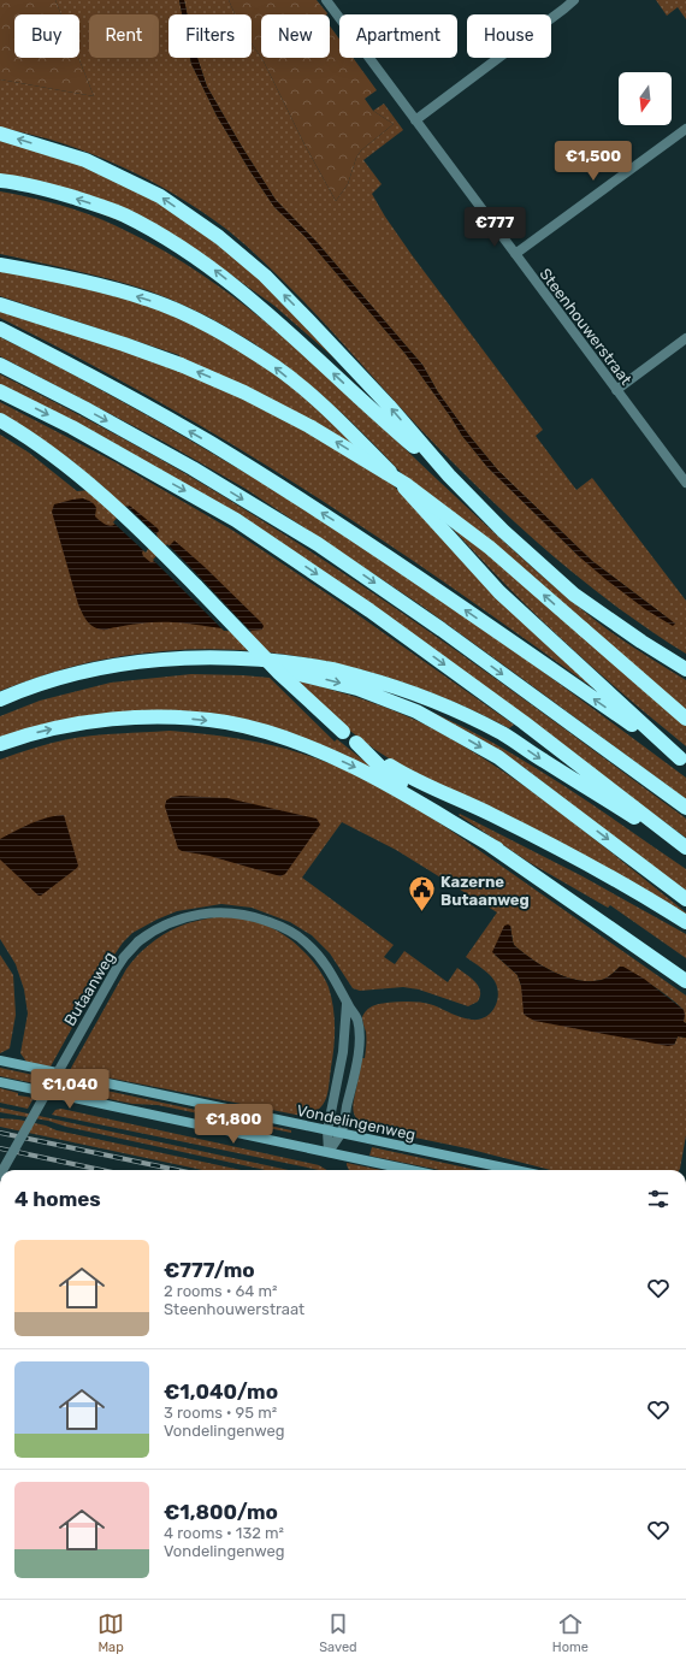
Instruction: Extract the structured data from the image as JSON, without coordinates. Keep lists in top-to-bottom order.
{
  "streets": {
    "main road": ["Vondelingenweg"],
    "street": ["Steenhouwerstraat", "Butaanweg"]
  },
  "crossings": [
    ["Butaanweg", "Vondelingenweg"]
  ],
  "places": {
    "public building": ["Kazerne Butaanweg"]
  },
  "north": "bottom",
  "page": {
    "chip": [
      "Buy",
      "Rent",
      "Filters",
      "New",
      "Apartment",
      "House"
    ],
    "price": [
      "€1,500",
      "€777",
      "€1,040",
      "€1,800"
    ],
    "heading": "4 homes",
    "list": [
      {
        "name": "€777/mo",
        "note": "2 rooms · 64 m² · Steenhouwerstraat"
      },
      {
        "name": "€1,040/mo",
        "note": "3 rooms · 95 m² · Vondelingenweg"
      },
      {
        "name": "€1,800/mo",
        "note": "4 rooms · 132 m² · Vondelingenweg"
      }
    ],
    "tabs": ["Map", "Saved", "Home"]
  }
}
